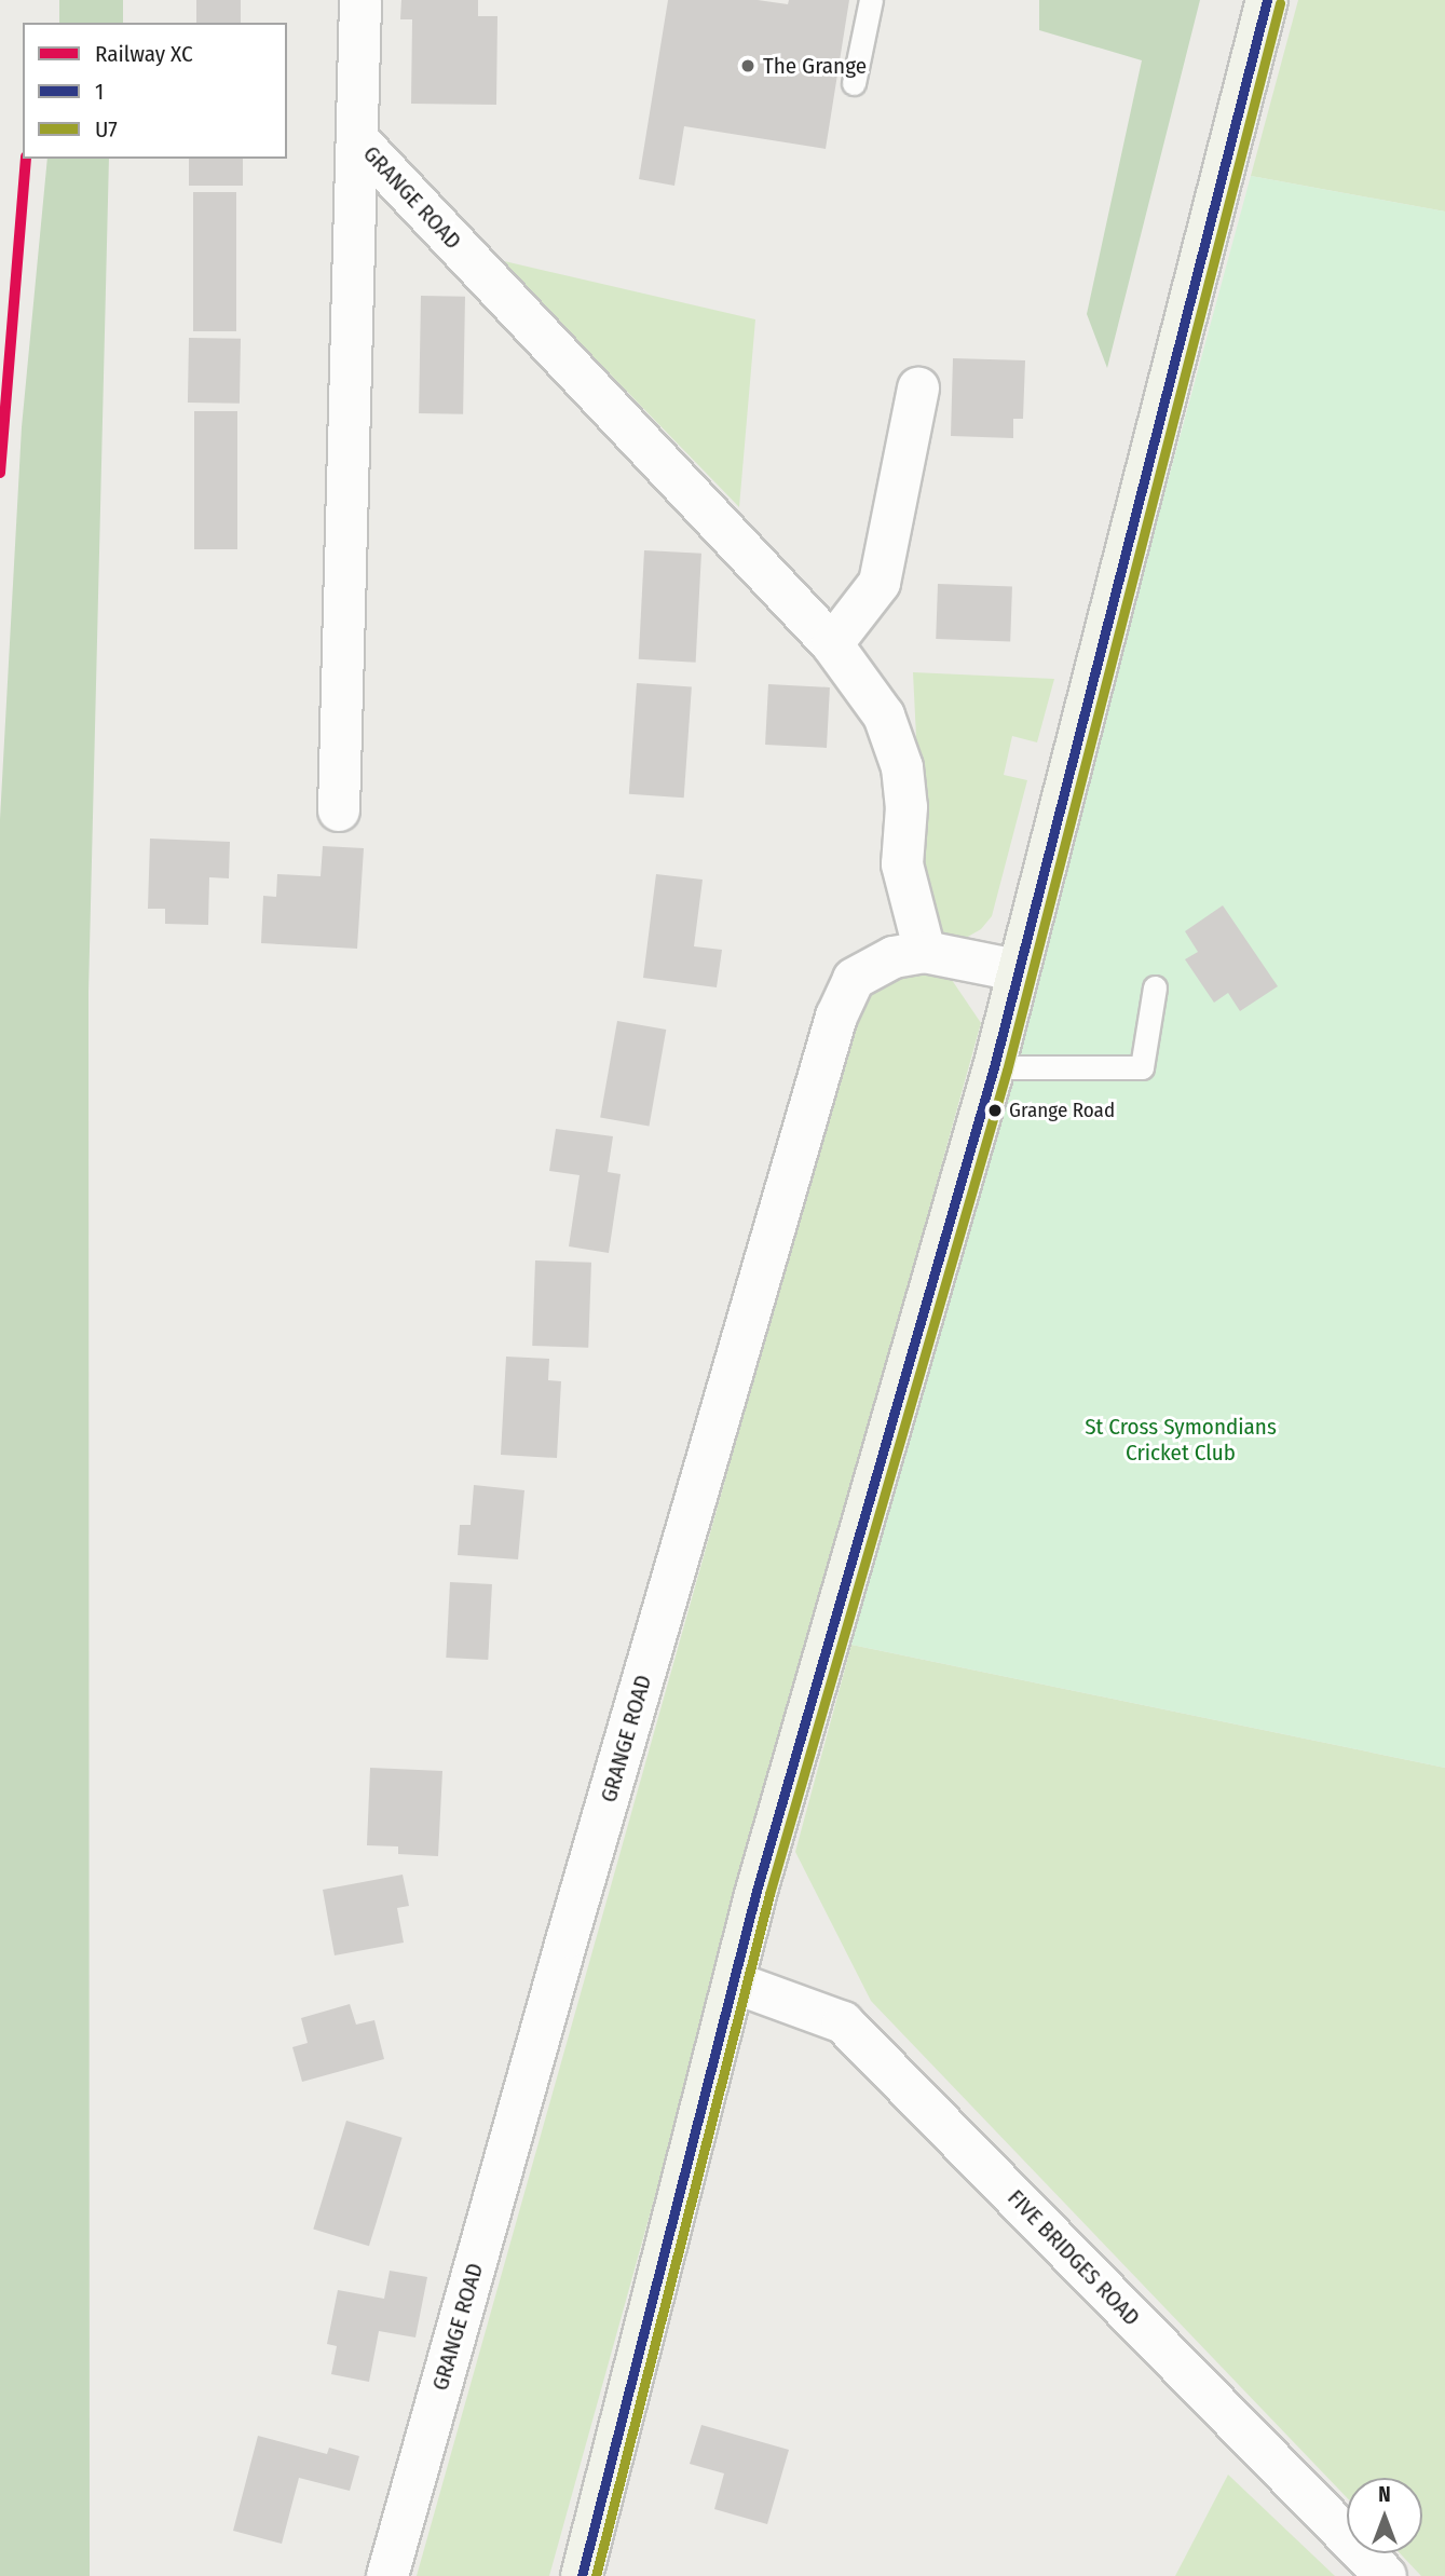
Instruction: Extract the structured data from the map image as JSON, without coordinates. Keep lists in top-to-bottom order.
{
  "streets": {
    "street": ["GRANGE ROAD", "FIVE BRIDGES ROAD"]
  },
  "parks": ["St Cross Symondians Cricket Club"],
  "places": ["The Grange", "Grange Road"],
  "lines": ["transit line 1", "transit line U7", "rail line XC"],
  "legend": ["Railway XC", "1", "U7"],
  "north": "top"
}
